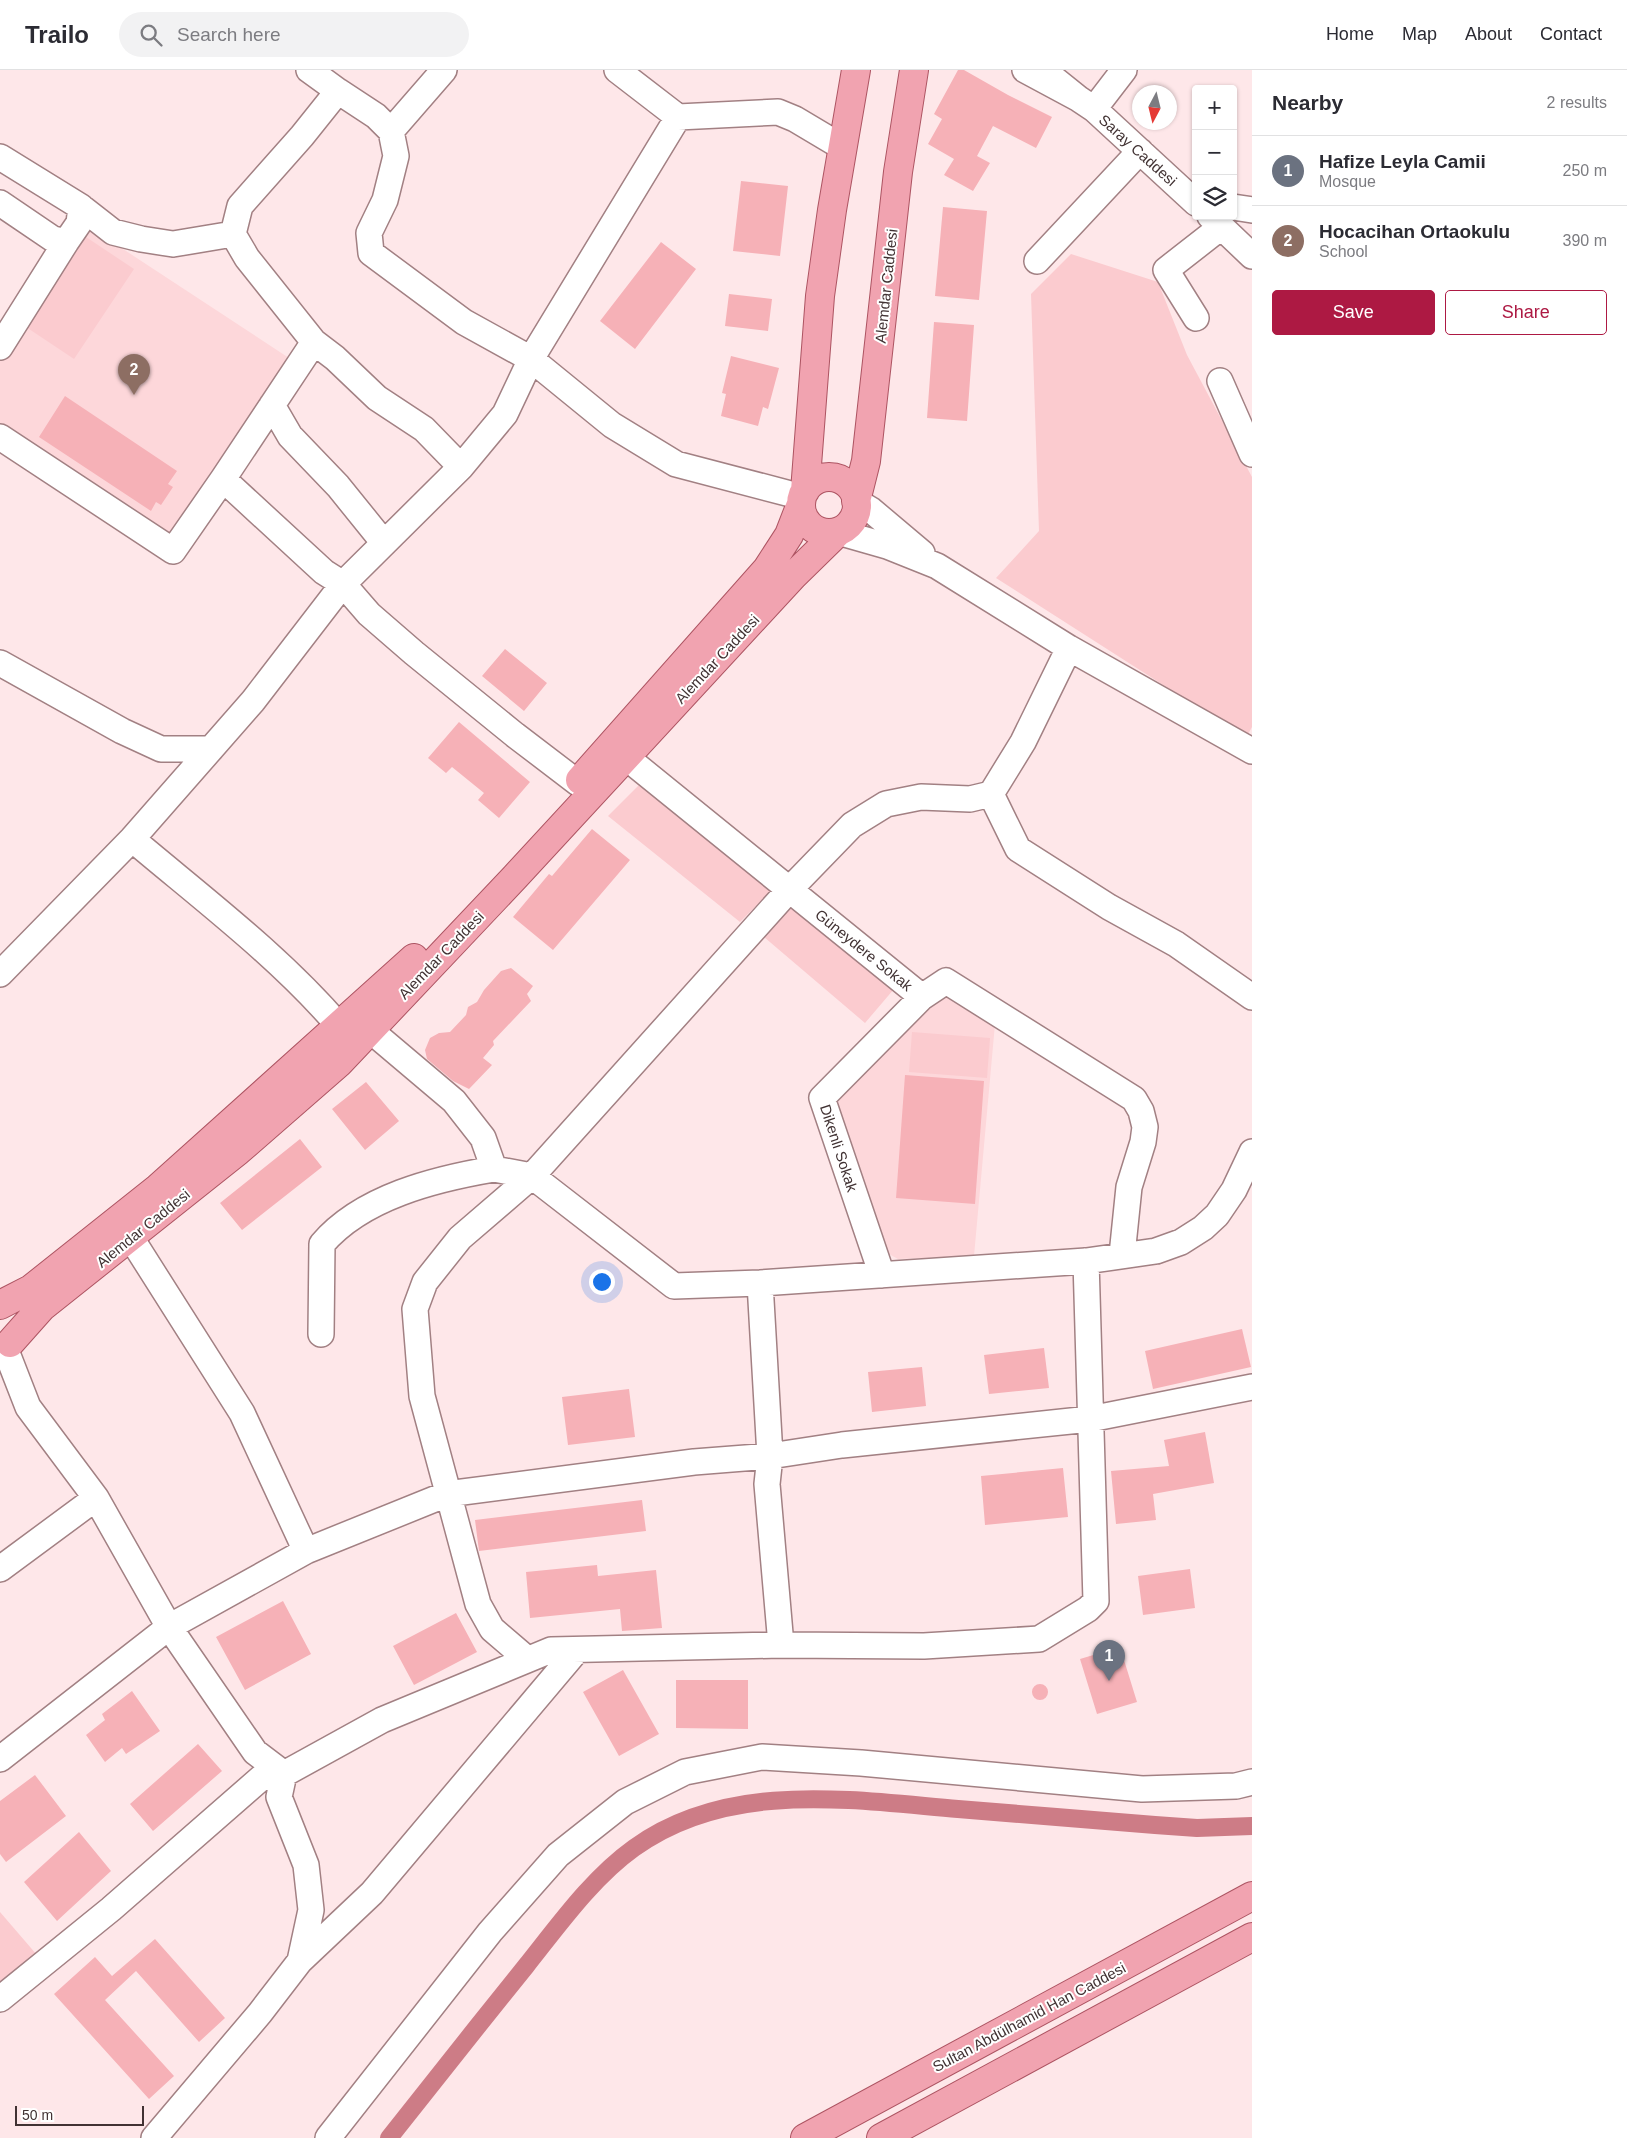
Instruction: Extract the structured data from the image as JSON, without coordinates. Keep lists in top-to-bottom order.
{
  "streets": {
    "main road": ["Alemdar Caddesi", "Sultan Abdülhamid Han Caddesi"],
    "street": ["Saray Caddesi", "Güneydere Sokak", "Dikenli Sokak"]
  },
  "crossings": [
    ["Alemdar Caddesi", "Güneydere Sokak"],
    ["Güneydere Sokak", "Dikenli Sokak"]
  ],
  "scale_bar": "50 m",
  "north": "bottom",
  "page": {
    "header": "Trailo",
    "search": "Search here",
    "nav": [
      "Home",
      "Map",
      "About",
      "Contact"
    ],
    "heading": ["Nearby", "2 results"],
    "map_buttons": ["+", "−"],
    "list": [
      {
        "mark": "1",
        "name": "Hafize Leyla Camii",
        "note": "Mosque",
        "value": "250 m"
      },
      {
        "mark": "2",
        "name": "Hocacihan Ortaokulu",
        "note": "School",
        "value": "390 m"
      }
    ],
    "buttons": ["Save", "Share"],
    "pins": ["2", "1"],
    "scale": "50 m"
  }
}
